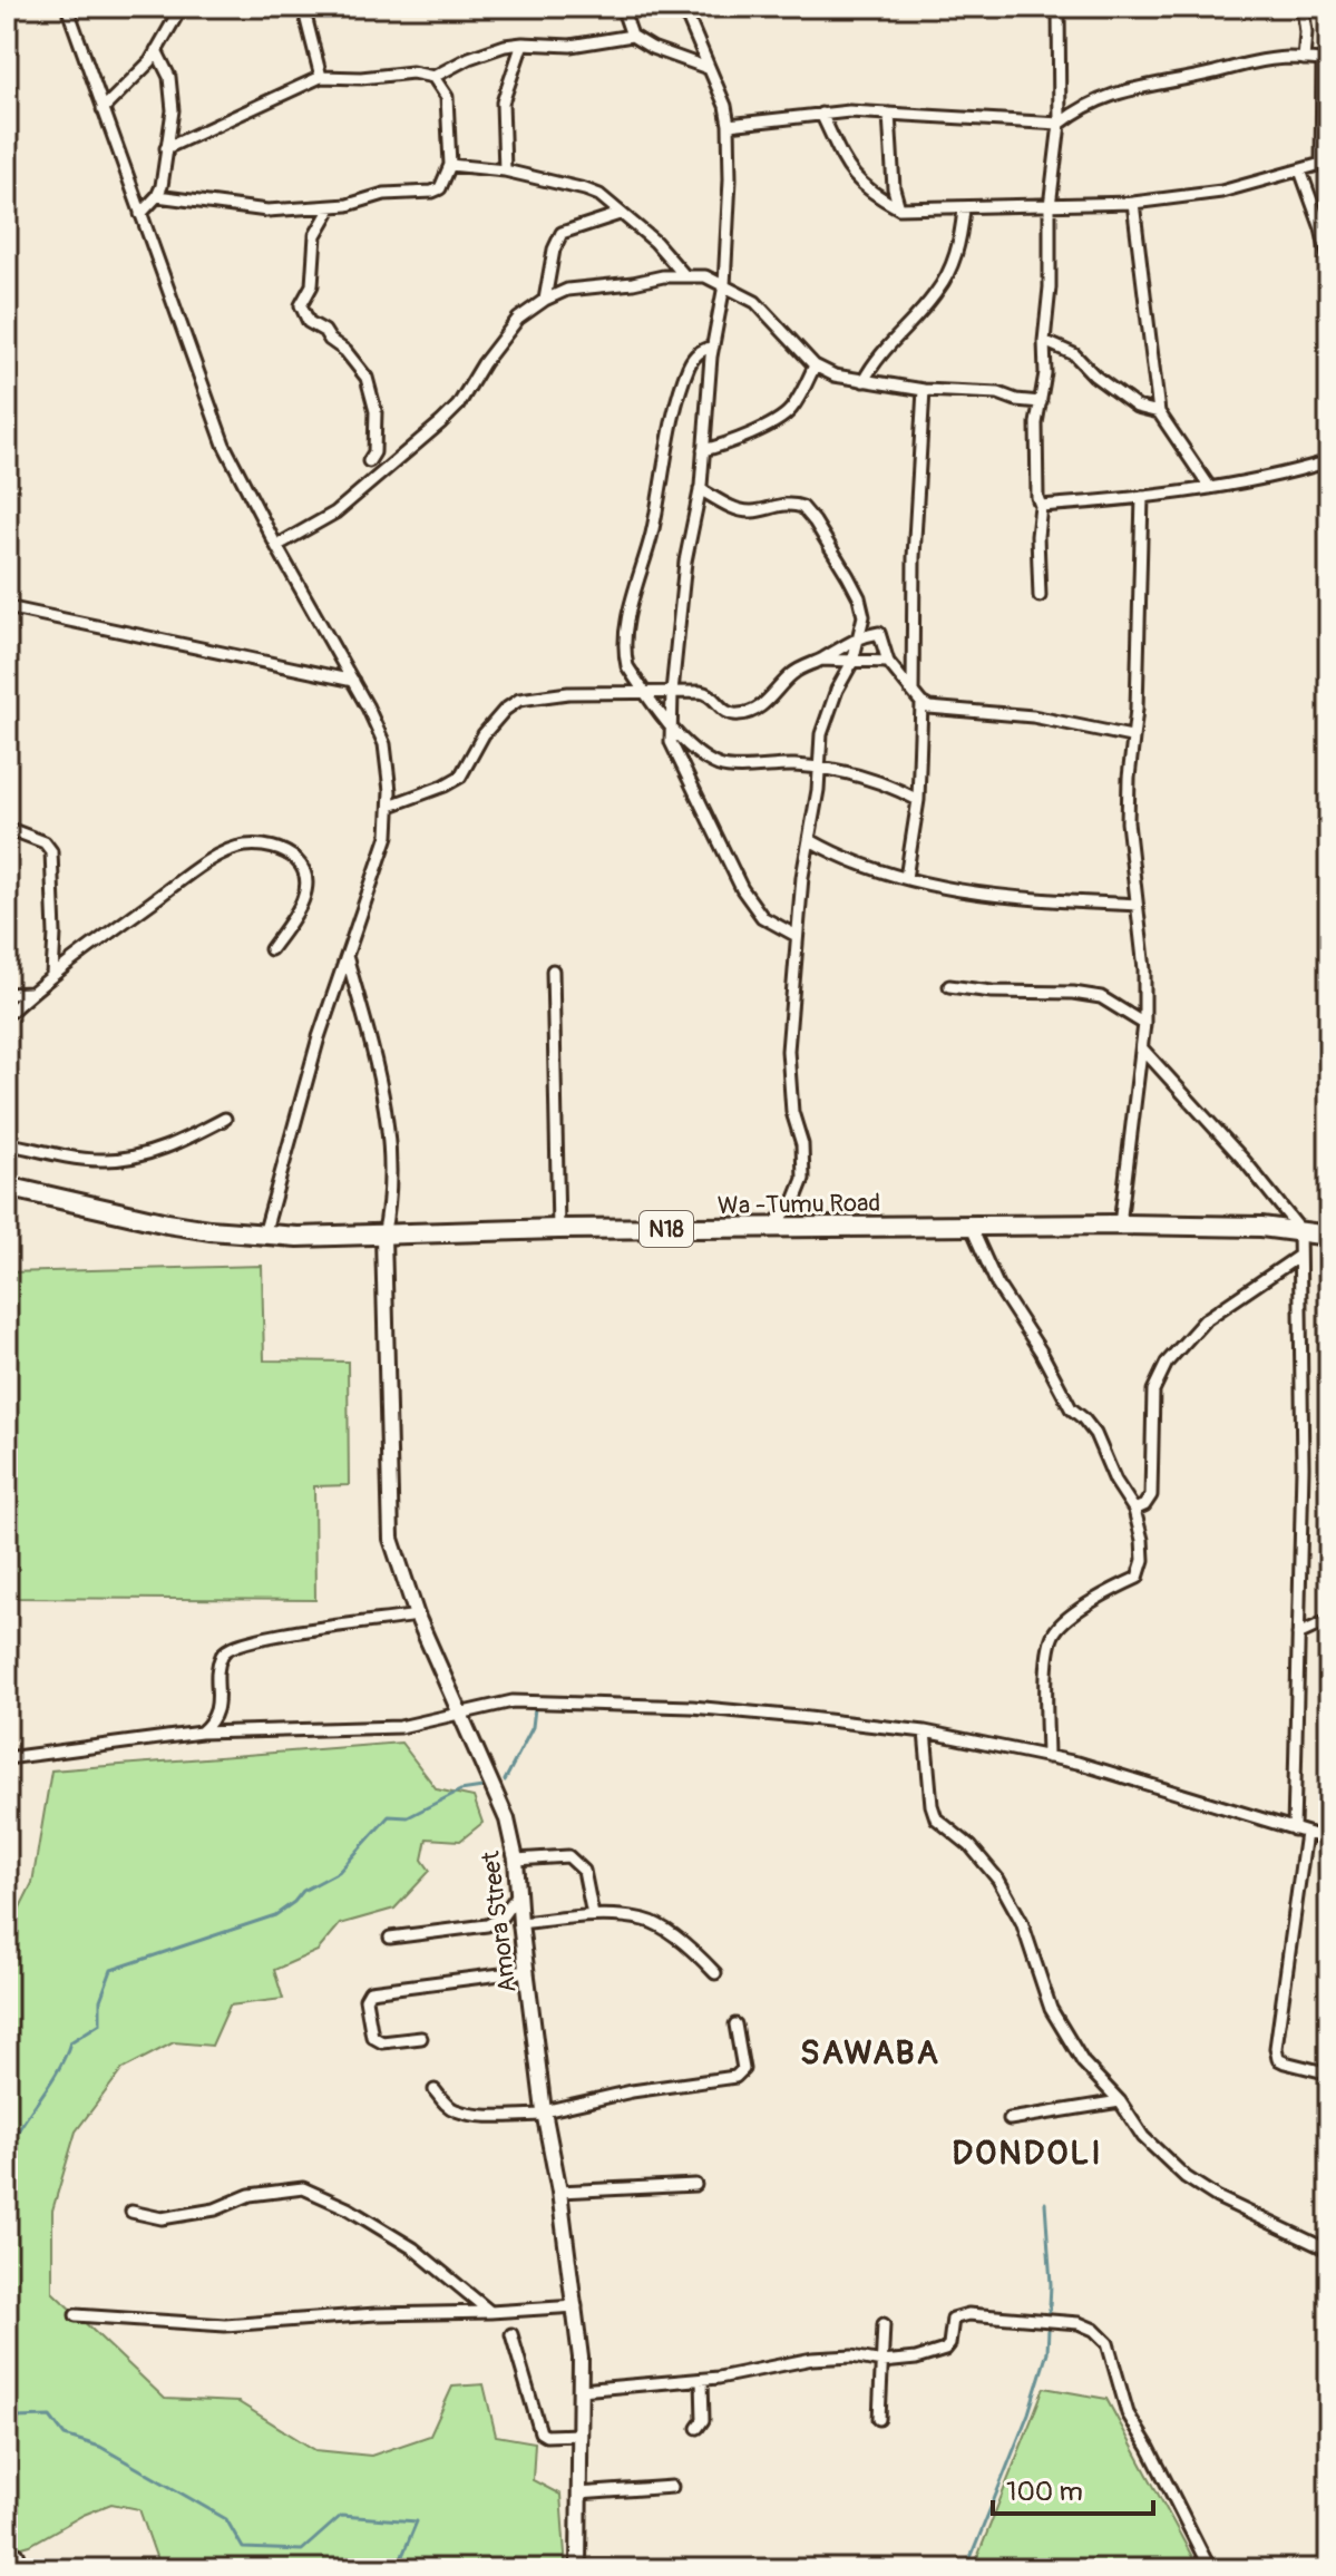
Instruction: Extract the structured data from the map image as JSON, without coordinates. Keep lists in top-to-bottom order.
{
  "streets": {
    "highway": ["Wa -Tumu Road", "N18"],
    "street": ["Amora Street"]
  },
  "crossings": [
    ["Wa -Tumu Road", "Amora Street"]
  ],
  "districts": ["SAWABA", "DONDOLI"],
  "scale_bar": "100 m"
}
